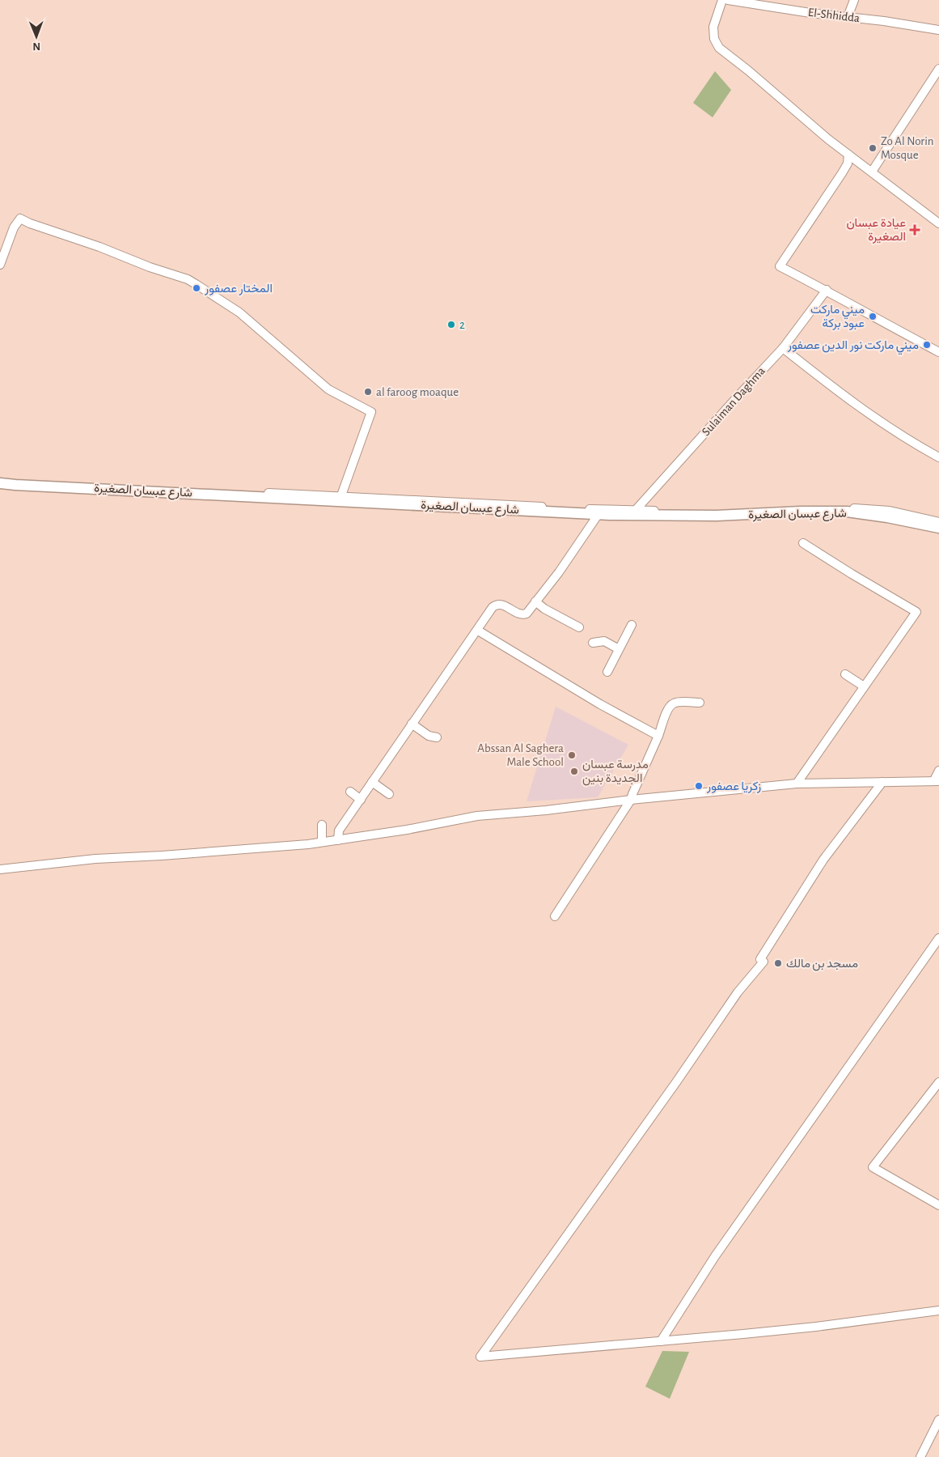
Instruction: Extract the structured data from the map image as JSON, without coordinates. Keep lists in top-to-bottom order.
{
  "streets": {
    "main road": ["شارع عبسان الصغيرة"],
    "street": ["El-Shhidda", "Sulaiman Daghma"]
  },
  "crossings": [
    ["Sulaiman Daghma", "شارع عبسان الصغيرة"]
  ],
  "places": {
    "other": [
      "Zo Al Norin Mosque",
      "المختار عصفور",
      "ميني ماركت عبود بركة",
      "2",
      "ميني ماركت نور الدين عصفور",
      "al faroog moaque",
      "Abssan Al Saghera Male School",
      "مدرسة عبسان الجديدة بنين",
      "زكريا عصفور",
      "مسجد بن مالك"
    ],
    "health": ["عيادة عبسان الصغيرة"]
  },
  "north": "bottom"
}
